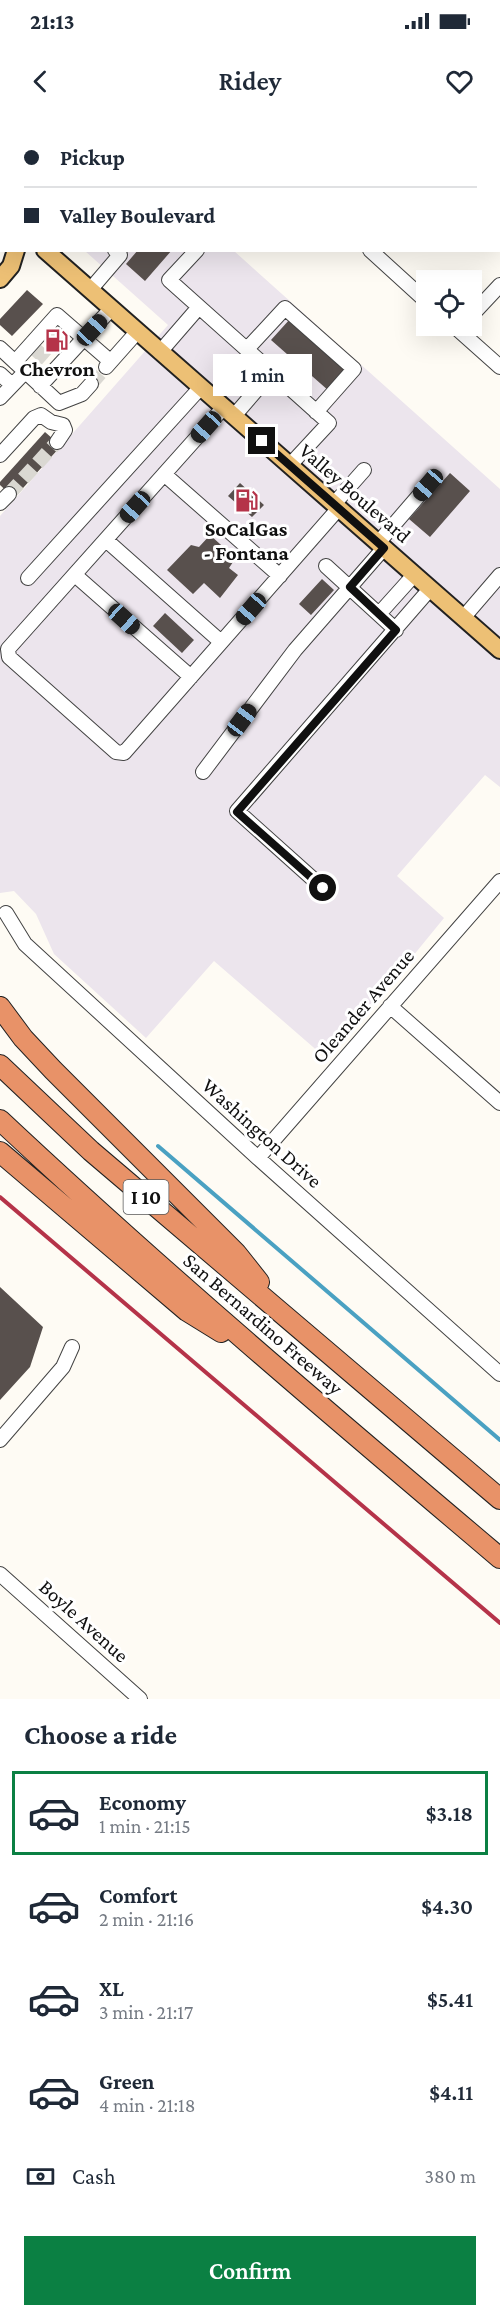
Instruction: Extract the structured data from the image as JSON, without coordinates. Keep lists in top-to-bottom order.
{
  "streets": {
    "highway": ["I 10", "San Bernardino Freeway"],
    "main road": ["Valley Boulevard"],
    "street": ["Oleander Avenue", "Washington Drive", "Boyle Avenue"]
  },
  "crossings": [
    ["Oleander Avenue", "Washington Drive"]
  ],
  "places": {
    "fuel station": ["Chevron", "SoCalGas - Fontana"]
  },
  "page": {
    "status": "21:13",
    "header": "Ridey",
    "banner": ["Pickup", "Valley Boulevard"],
    "bubble": "1 min",
    "heading": "Choose a ride",
    "list": [
      {
        "name": "Economy",
        "note": "1 min · 21:15",
        "value": "$3.18"
      },
      {
        "name": "Comfort",
        "note": "2 min · 21:16",
        "value": "$4.30"
      },
      {
        "name": "XL",
        "note": "3 min · 21:17",
        "value": "$5.41"
      },
      {
        "name": "Green",
        "note": "4 min · 21:18",
        "value": "$4.11"
      }
    ],
    "pay": ["Cash", "380 m"],
    "buttons": "Confirm"
  }
}
